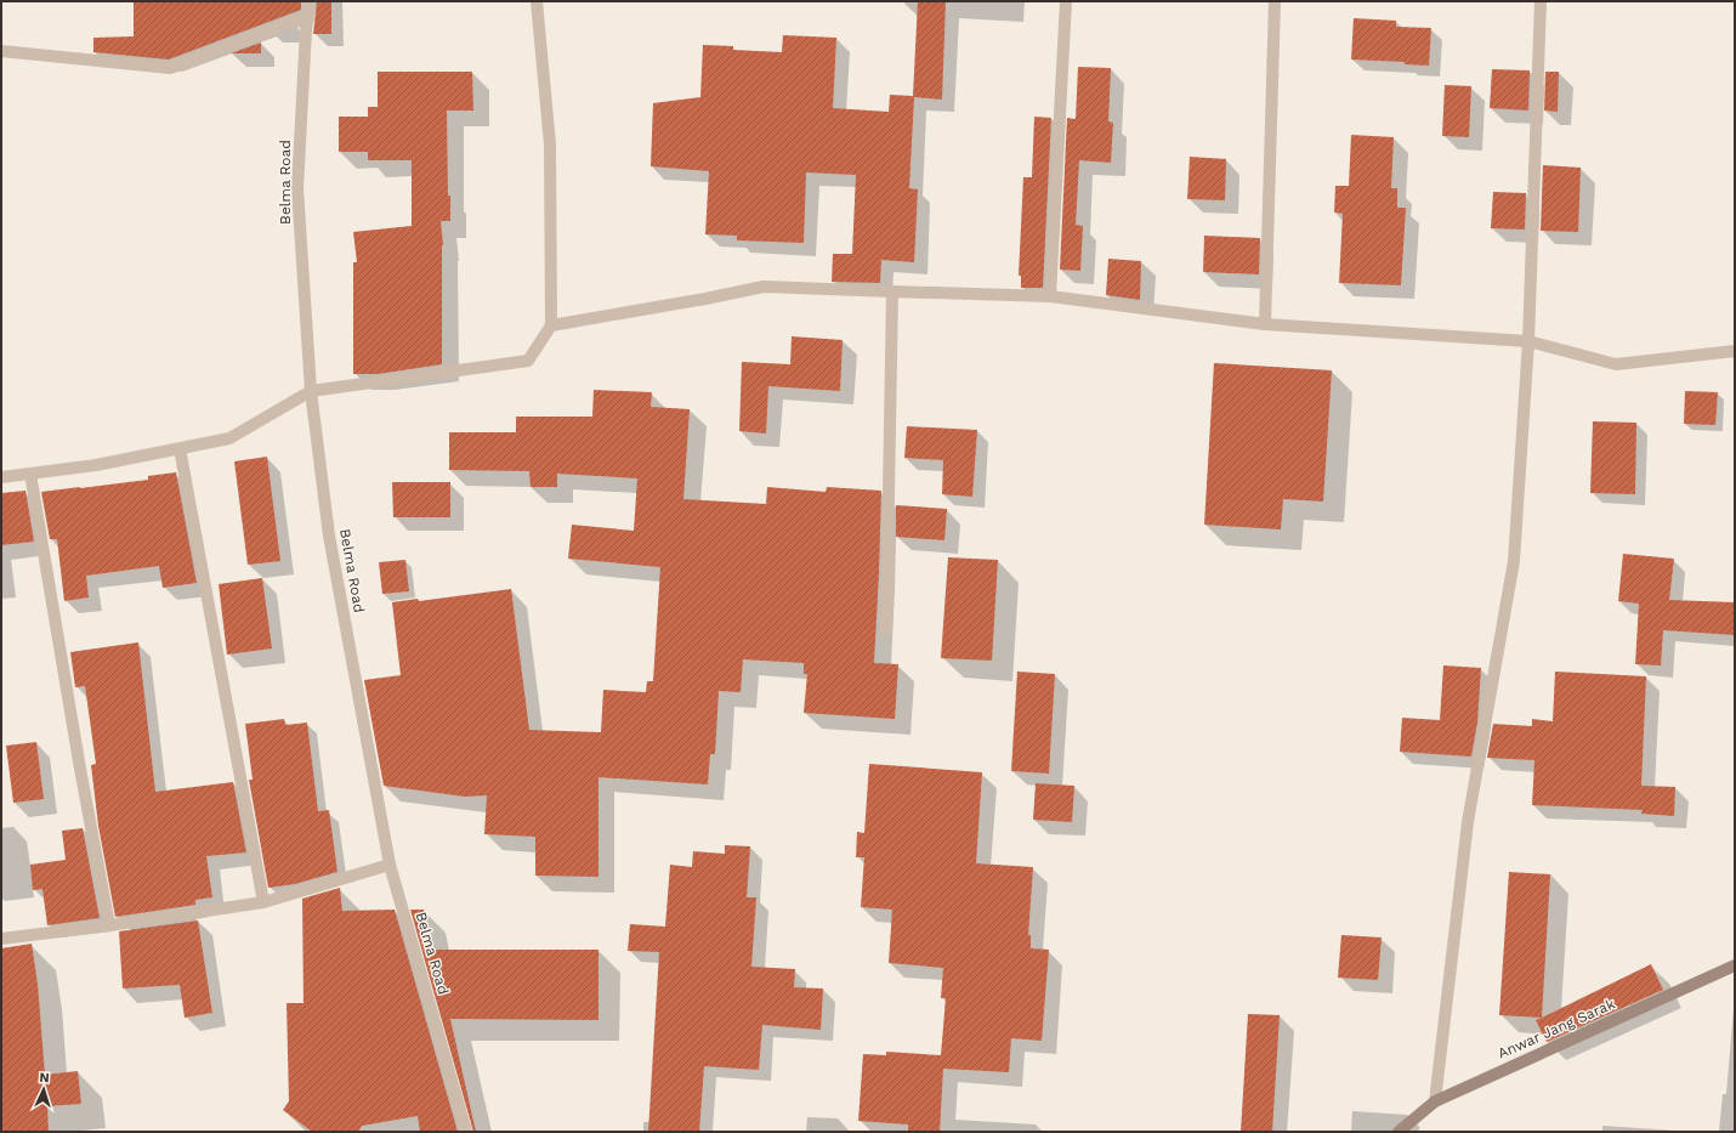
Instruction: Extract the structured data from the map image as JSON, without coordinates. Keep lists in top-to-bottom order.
{
  "streets": {
    "main road": ["Anwar Jang Sarak"],
    "street": ["Belma Road"]
  },
  "north": "top"
}
